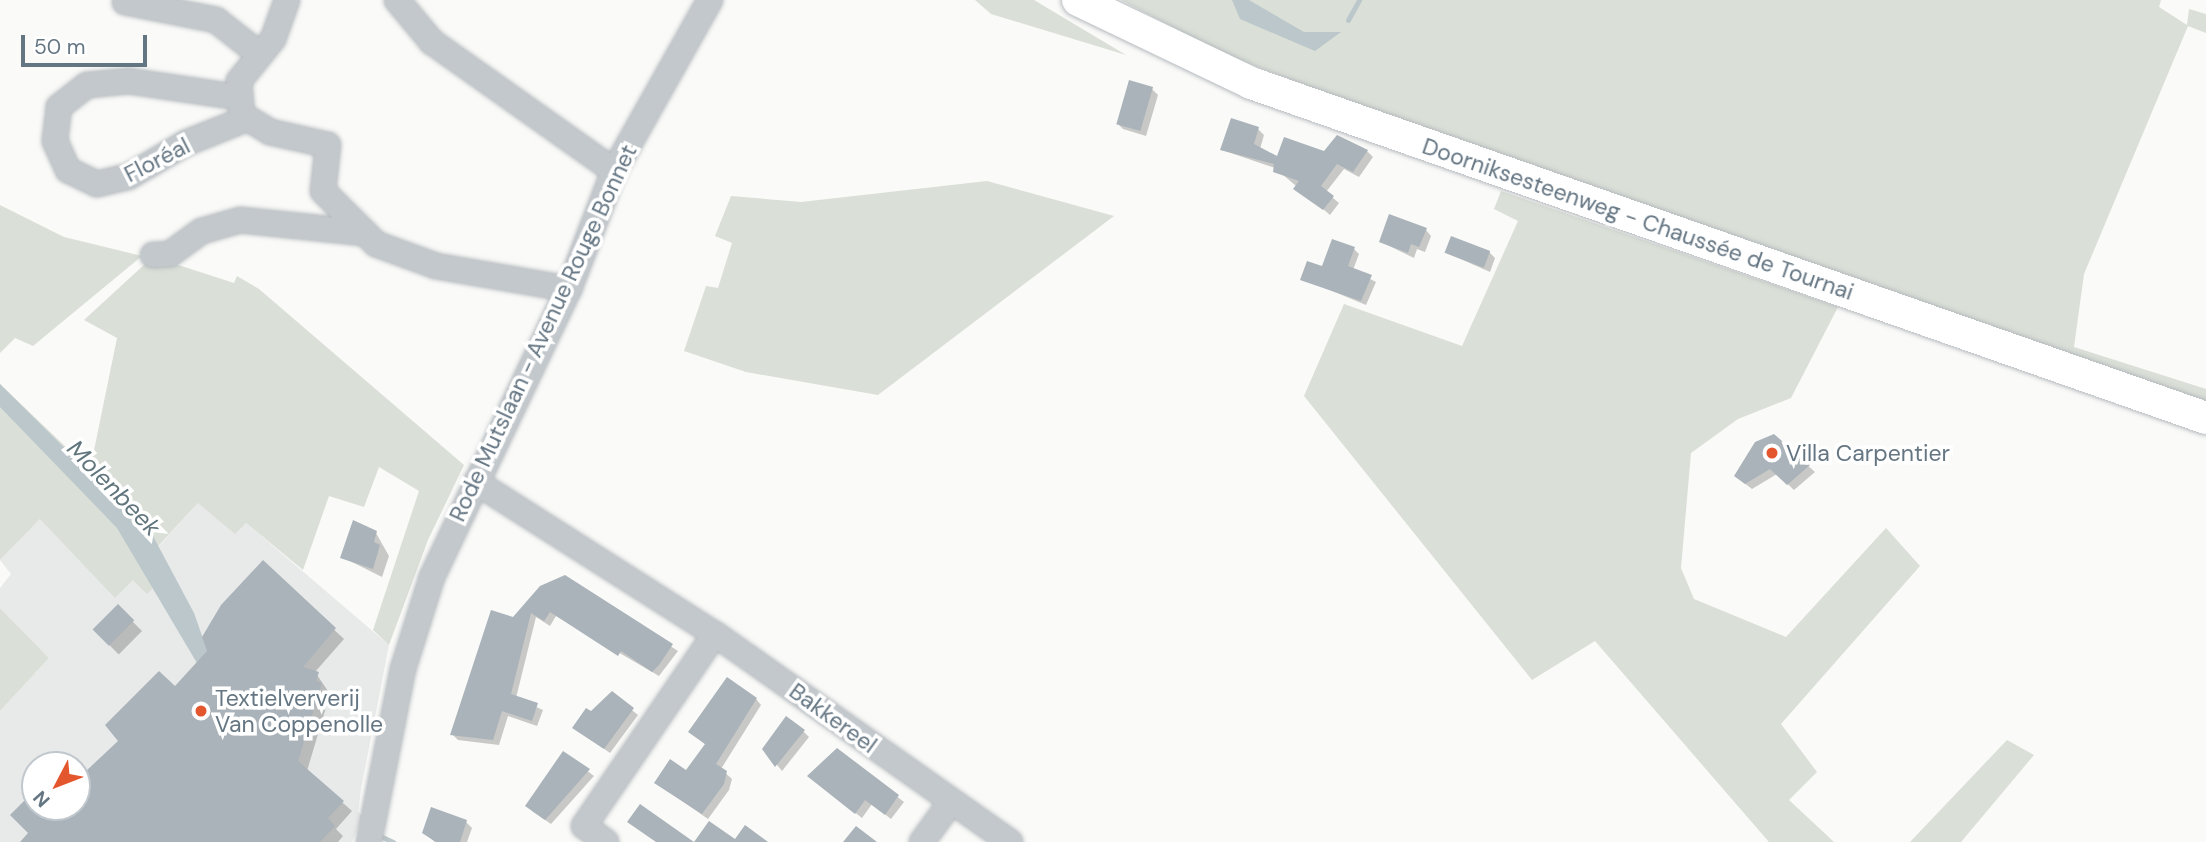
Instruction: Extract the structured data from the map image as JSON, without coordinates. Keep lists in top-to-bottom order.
{
  "streets": {
    "main road": ["Doorniksesteenweg - Chaussée de Tournai"],
    "street": ["Floréal", "Rode Mutslaan - Avenue Rouge Bonnet", "Bakkereel"]
  },
  "crossings": [
    ["Floréal", "Rode Mutslaan - Avenue Rouge Bonnet"],
    ["Rode Mutslaan - Avenue Rouge Bonnet", "Bakkereel"]
  ],
  "water": ["Molenbeek"],
  "places": ["Villa Carpentier", "Textielververij Van Coppenolle"],
  "scale_bar": "50 m",
  "north": "bottom left"
}
